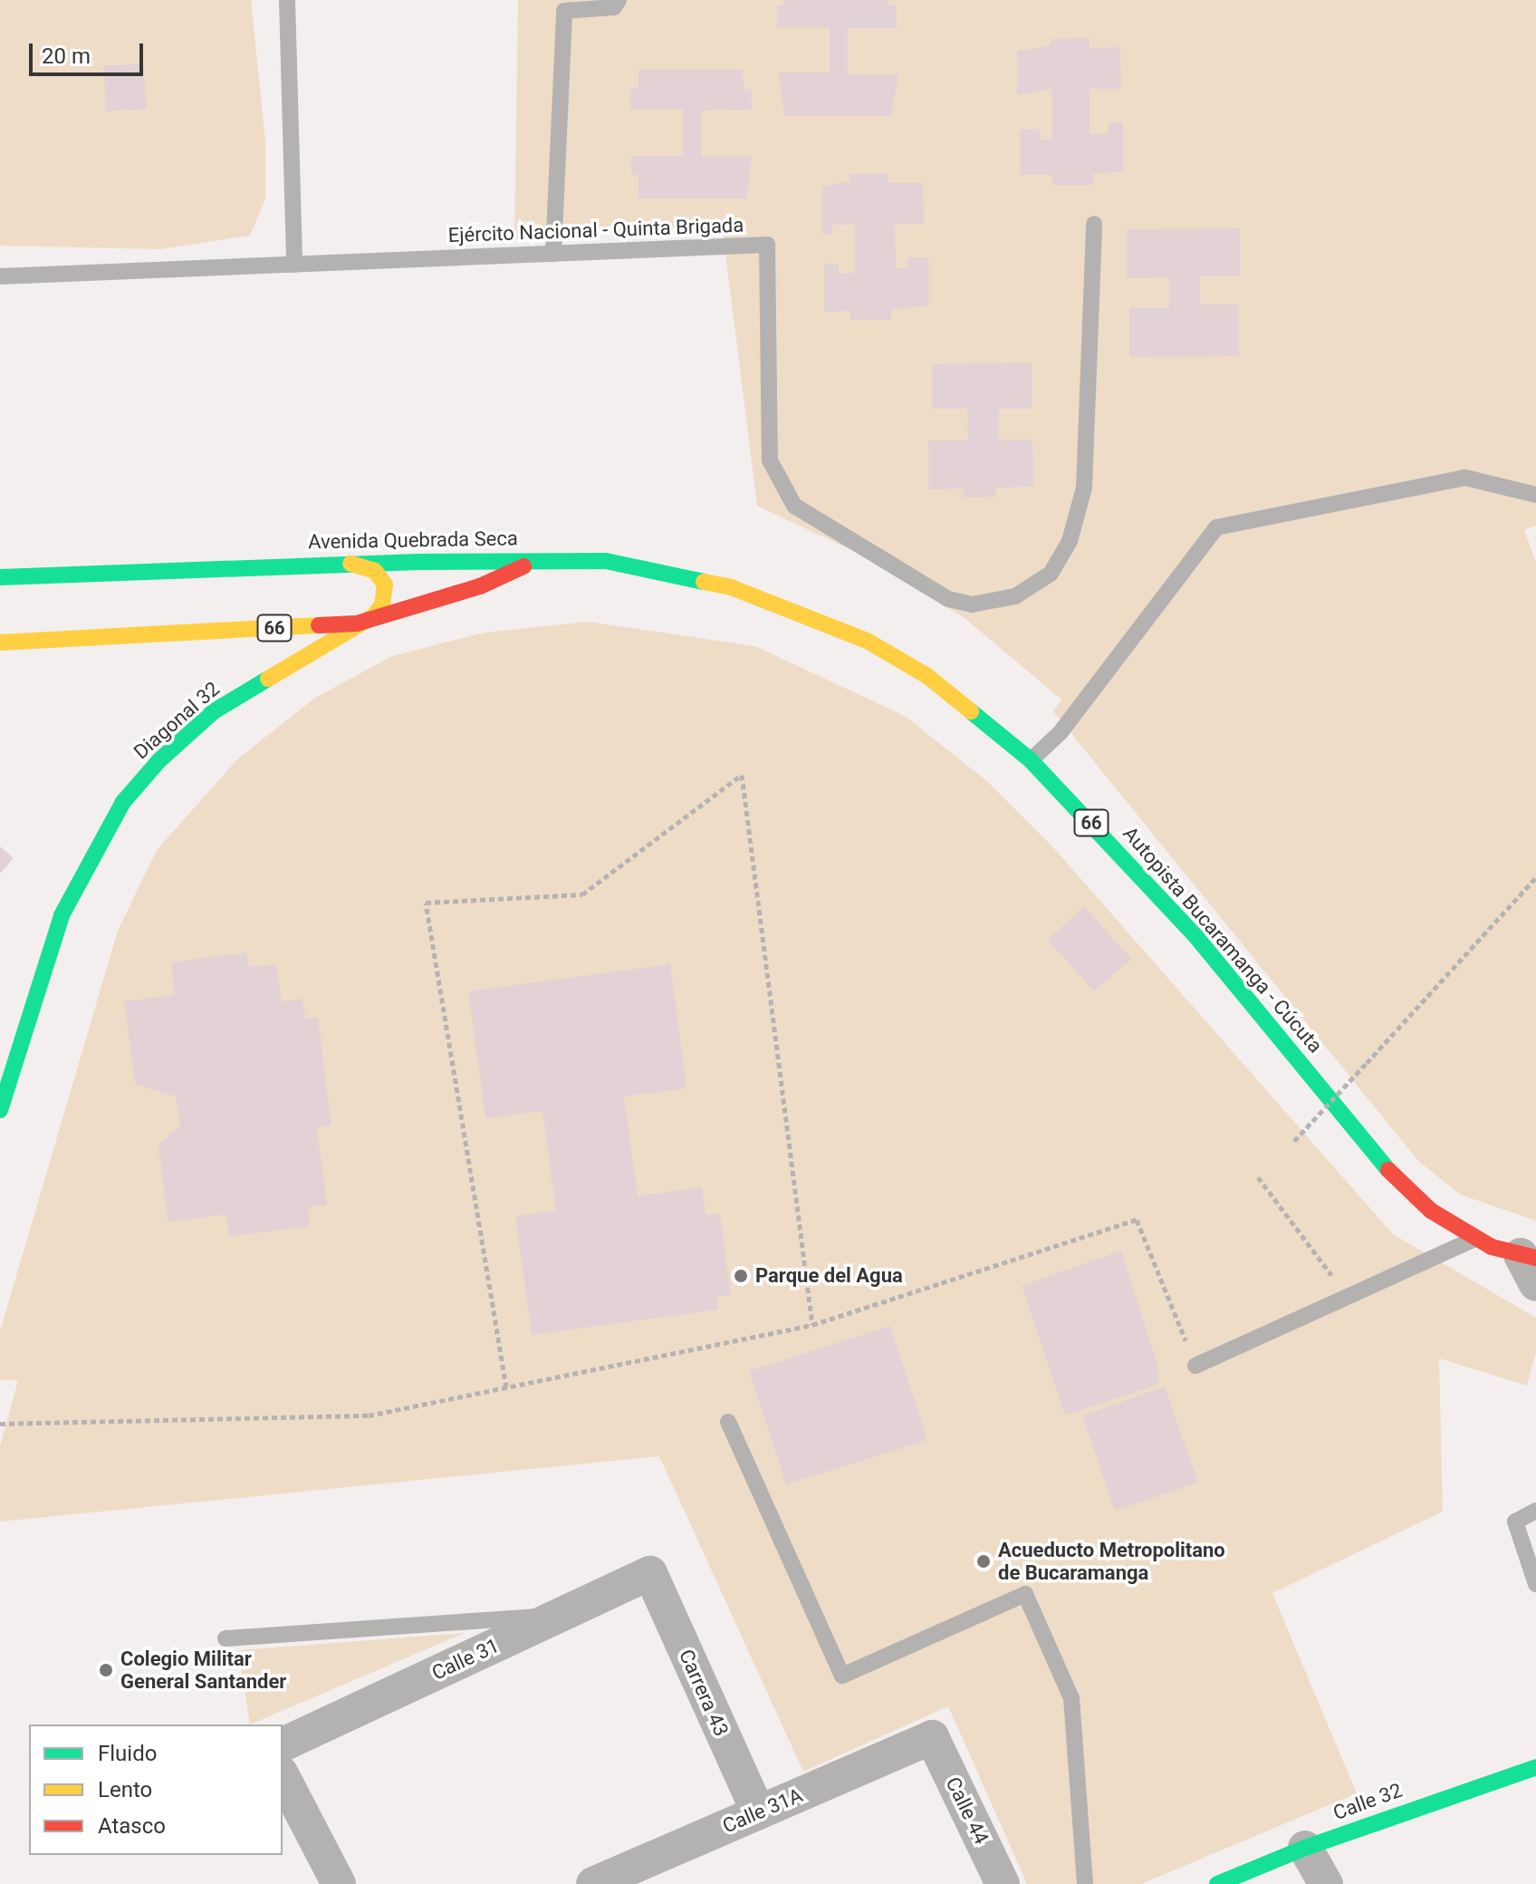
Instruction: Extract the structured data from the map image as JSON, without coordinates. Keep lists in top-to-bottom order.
{
  "streets": {
    "main road": [
      "Avenida Quebrada Seca",
      "66",
      "Diagonal 32",
      "Autopista Bucaramanga - Cúcuta",
      "Calle 32"
    ],
    "street": [
      "Calle 31",
      "Carrera 43",
      "Calle 31A",
      "Calle 44"
    ],
    "lane": ["Ejército Nacional - Quinta Brigada"]
  },
  "crossings": [
    ["Avenida Quebrada Seca", "Diagonal 32"],
    ["Avenida Quebrada Seca", "Autopista Bucaramanga - Cúcuta"],
    ["Calle 31", "Carrera 43"],
    ["Carrera 43", "Calle 31A"],
    ["Calle 31A", "Calle 44"]
  ],
  "places": ["Parque del Agua", "Acueducto Metropolitano de Bucaramanga", "Colegio Militar General Santander"],
  "legend": ["Fluido", "Lento", "Atasco"],
  "scale_bar": "20 m"
}
